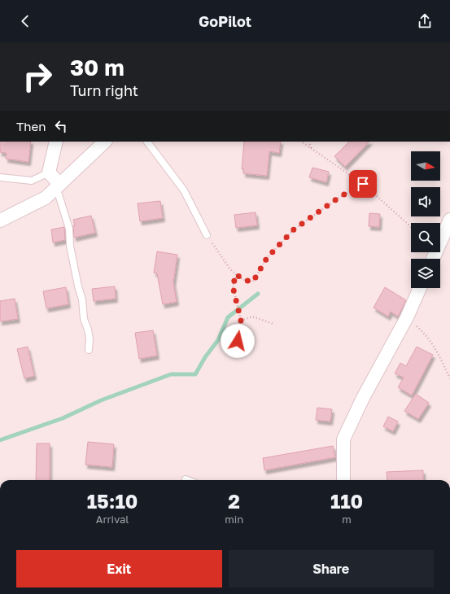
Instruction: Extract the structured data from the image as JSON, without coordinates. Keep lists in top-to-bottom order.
{
  "north": "right",
  "page": {
    "header": "GoPilot",
    "turn": ["30 m", "Turn right"],
    "then": "Then",
    "eta": [
      "15:10",
      "Arrival",
      "2",
      "min",
      "110",
      "m"
    ],
    "buttons": ["Exit", "Share"]
  }
}
